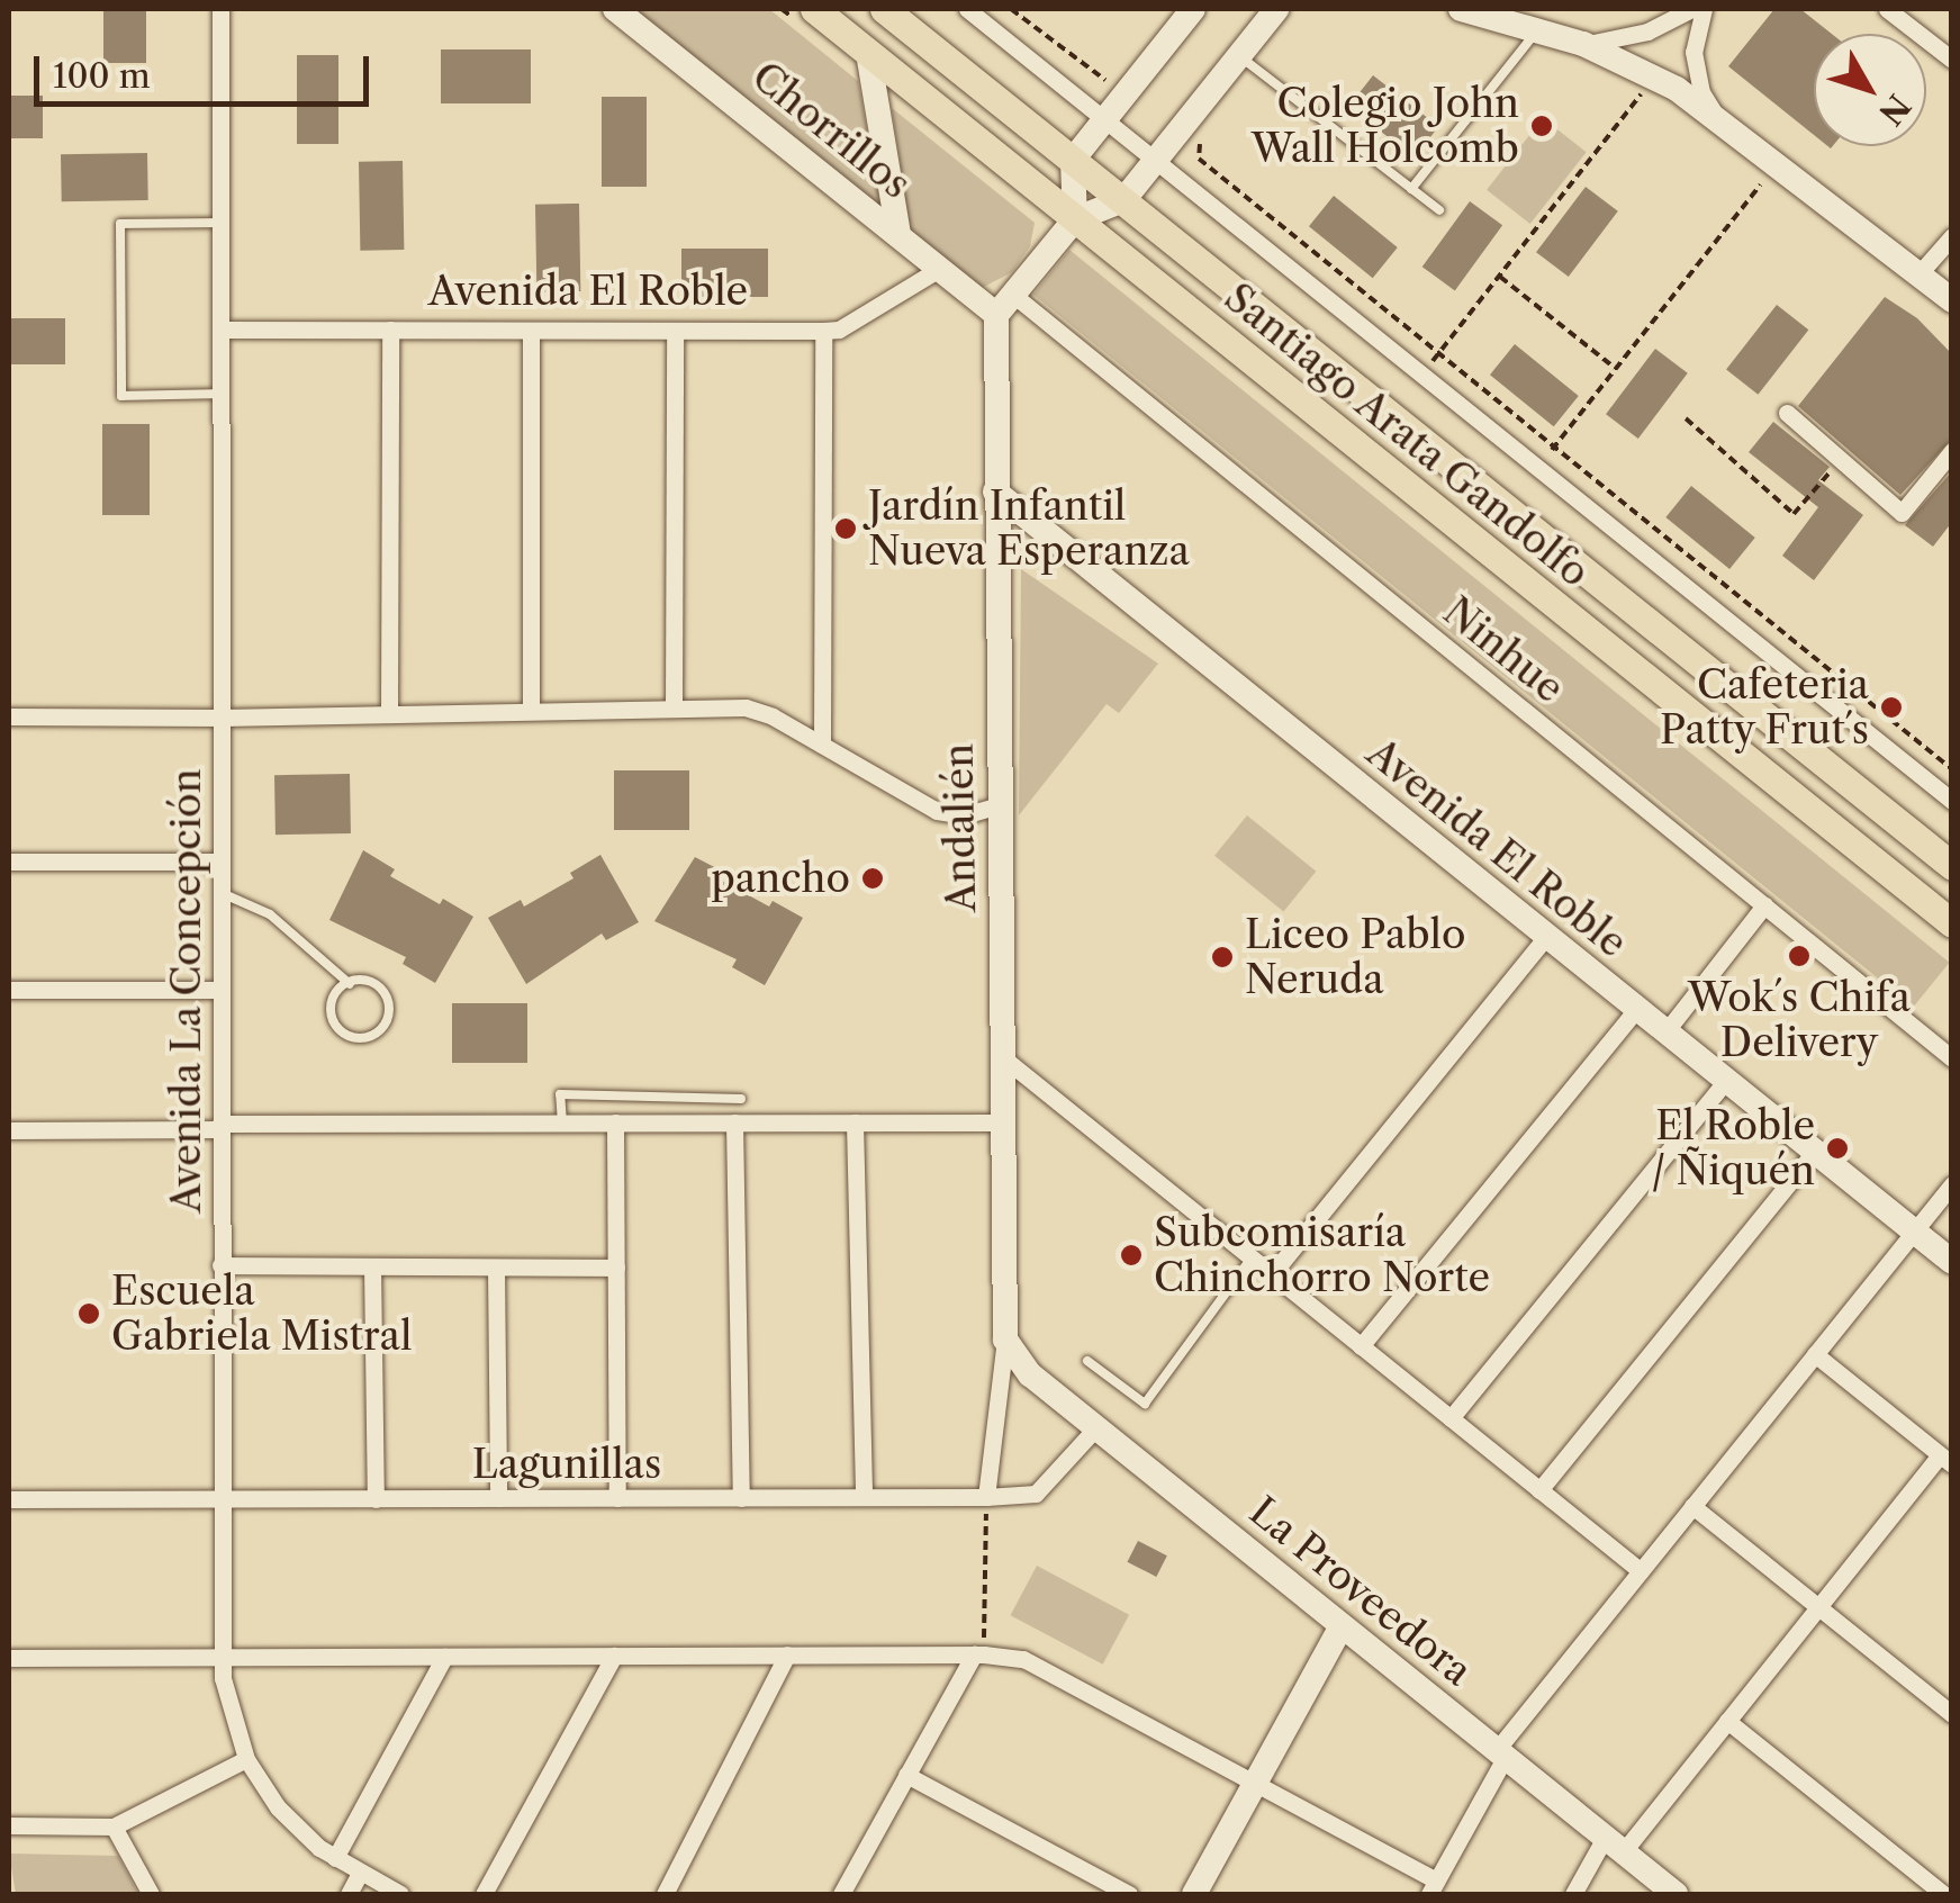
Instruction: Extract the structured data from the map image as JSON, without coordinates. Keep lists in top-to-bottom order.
{
  "streets": {
    "main road": ["Santiago Arata Gandolfo"],
    "street": [
      "Chorrillos",
      "Avenida El Roble",
      "Ninhue",
      "Andalién",
      "Avenida La Concepción",
      "Lagunillas",
      "La Proveedora"
    ]
  },
  "crossings": [
    ["Chorrillos", "Avenida El Roble"],
    ["Chorrillos", "Ninhue"],
    ["Chorrillos", "Andalién"],
    ["Avenida El Roble", "Andalién"],
    ["Avenida El Roble", "Avenida La Concepción"],
    ["Ninhue", "Andalién"],
    ["Andalién", "La Proveedora"],
    ["Avenida La Concepción", "Lagunillas"],
    ["Lagunillas", "La Proveedora"]
  ],
  "places": [
    "Colegio John Wall Holcomb",
    "Jardín Infantil Nueva Esperanza",
    "Cafeteria Patty Frut´s",
    "pancho",
    "Wok´s Chifa Delivery",
    "Liceo Pablo Neruda",
    "El Roble / Ñiquén",
    "Subcomisaría Chinchorro Norte",
    "Escuela Gabriela Mistral"
  ],
  "scale_bar": "100 m",
  "north": "bottom right"
}
